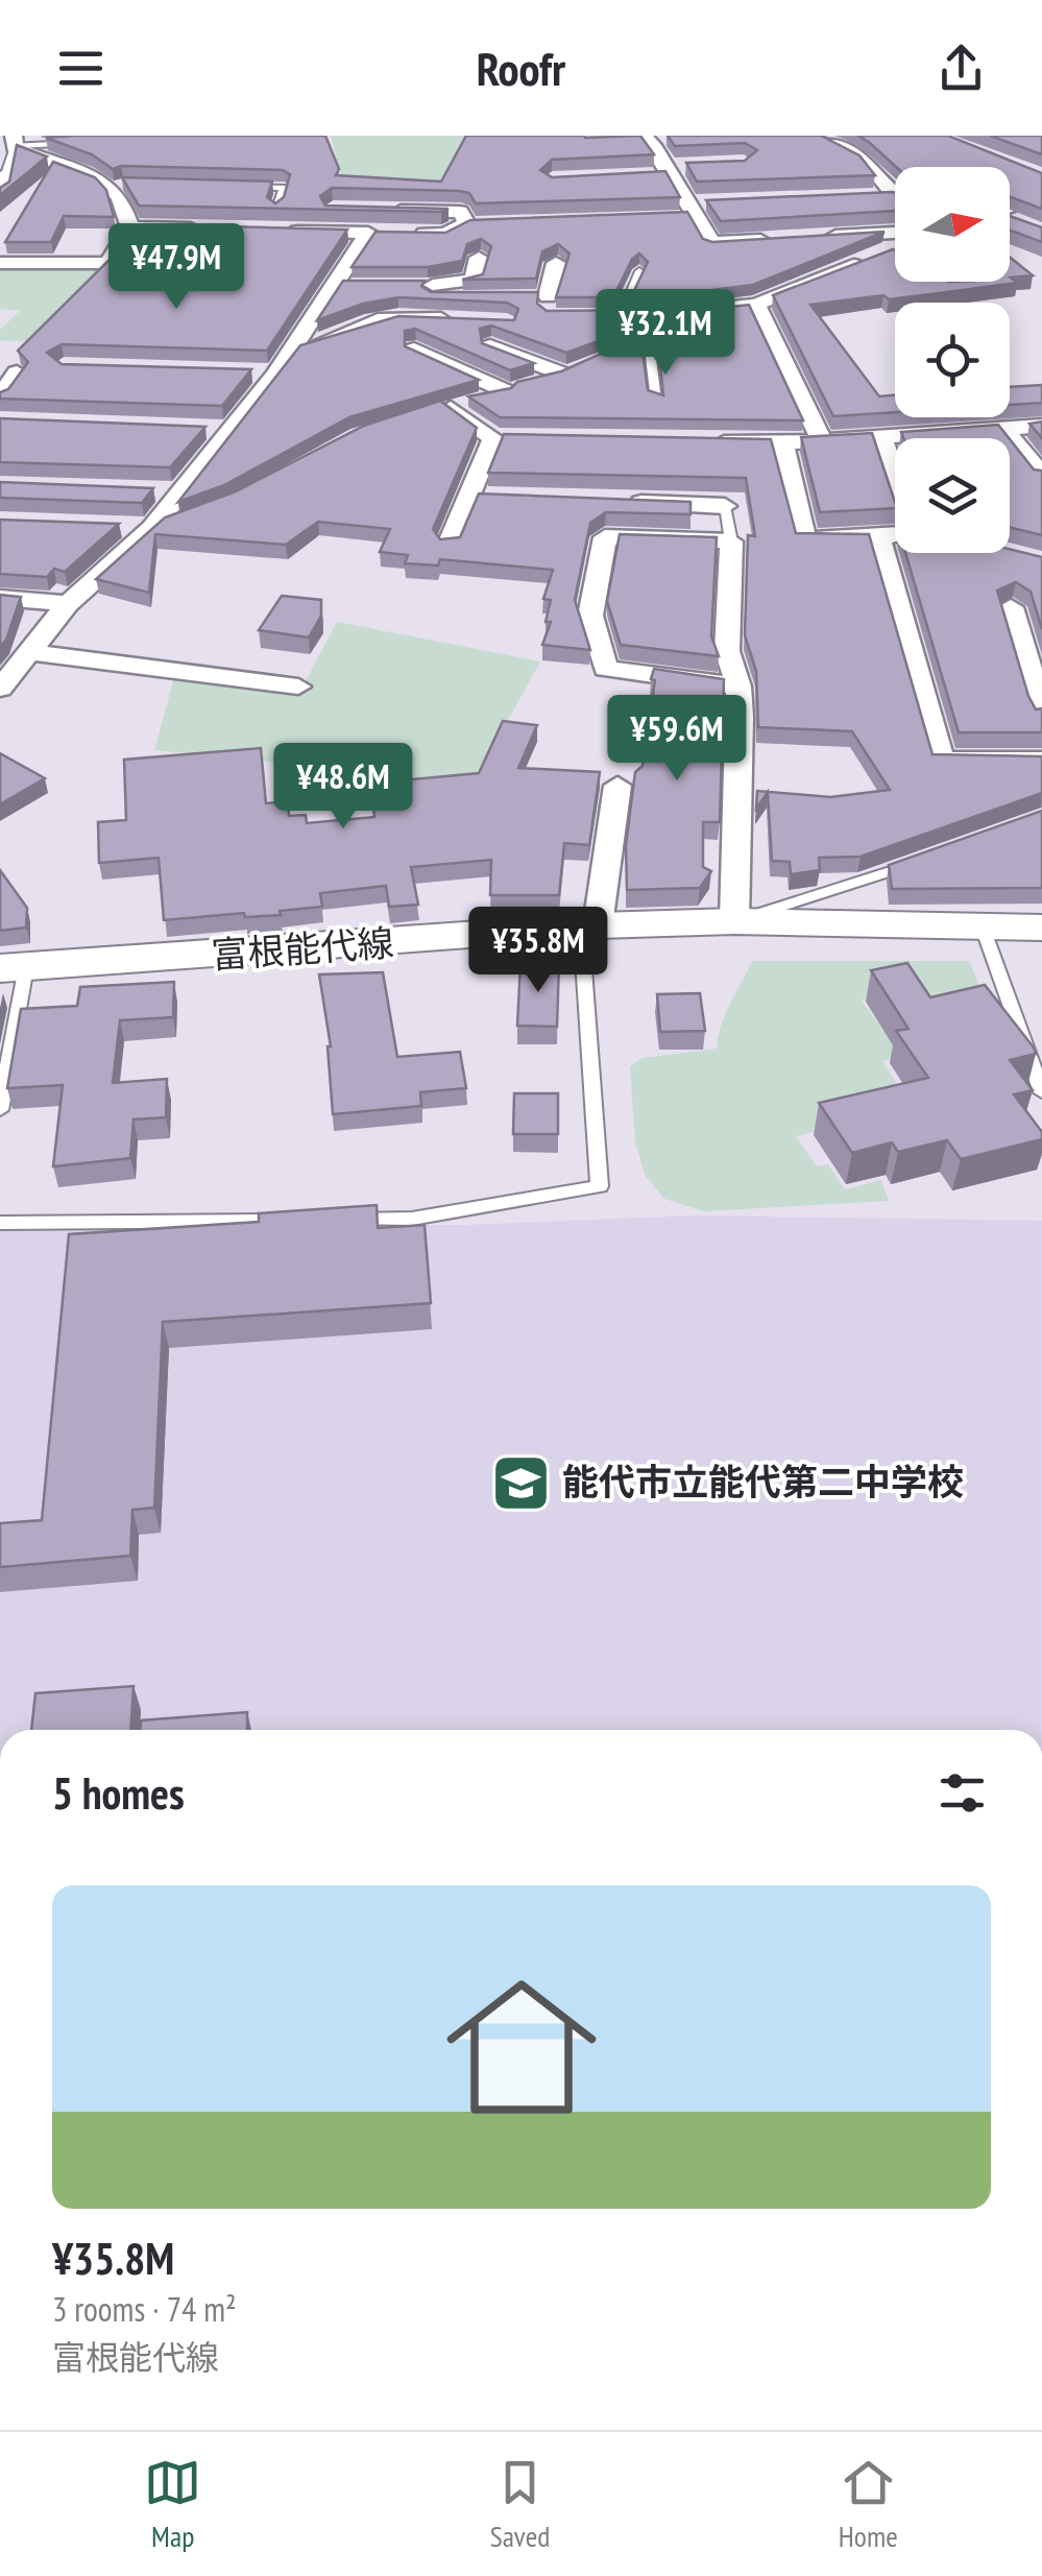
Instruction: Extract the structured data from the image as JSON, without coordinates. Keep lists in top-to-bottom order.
{
  "streets": {
    "main road": ["富根能代線"]
  },
  "places": {
    "school or university": ["能代市立能代第二中学校"]
  },
  "north": "right",
  "page": {
    "header": "Roofr",
    "price": [
      "¥47.9M",
      "¥32.1M",
      "¥59.6M",
      "¥48.6M",
      "¥35.8M"
    ],
    "heading": "5 homes",
    "list": [
      {
        "name": "¥35.8M",
        "note": "3 rooms · 74 m² · 富根能代線"
      }
    ],
    "tabs": ["Map", "Saved", "Home"]
  }
}
